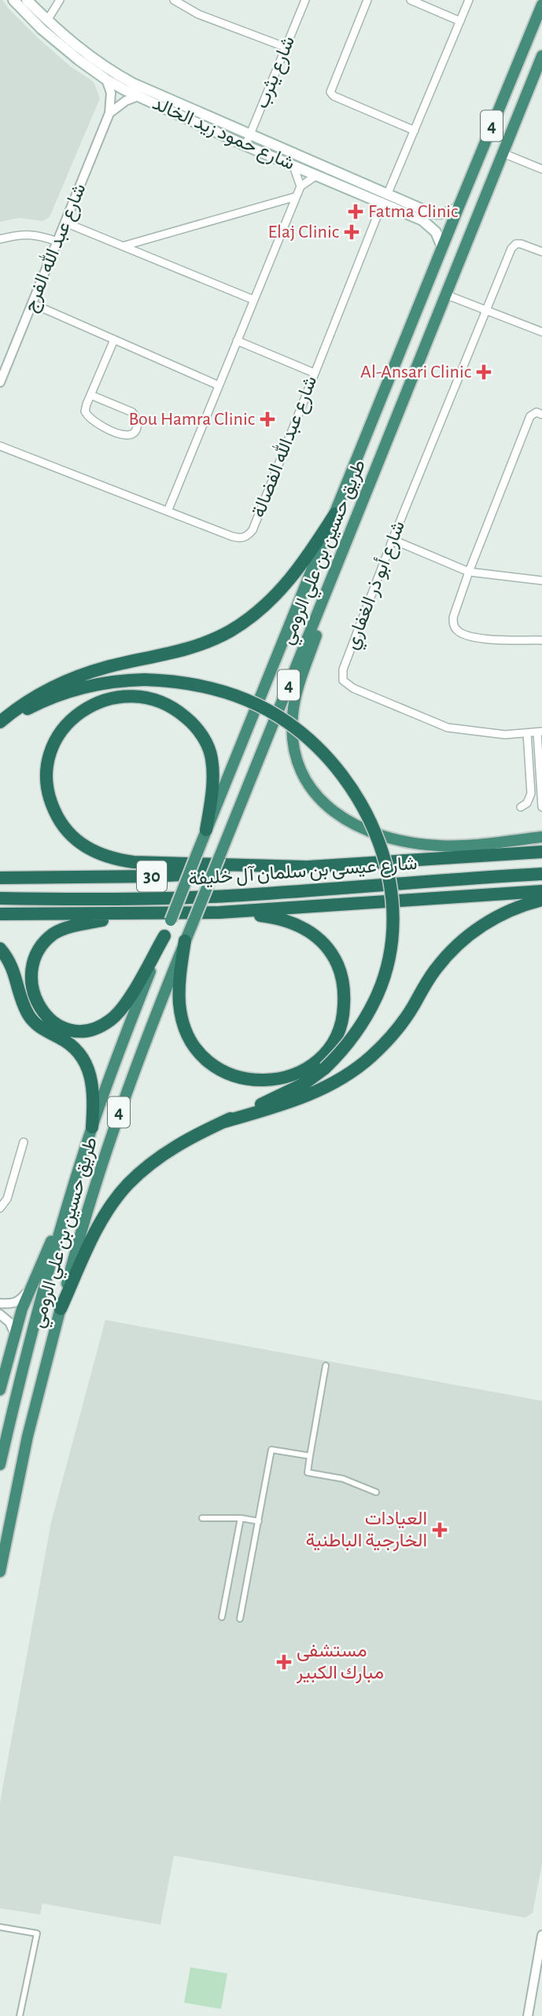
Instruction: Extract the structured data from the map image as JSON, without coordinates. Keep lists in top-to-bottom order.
{
  "streets": {
    "highway": [
      "4",
      "طريق حسين بن علي الرومي",
      "شارع عيسى بن سلمان آل خليفة",
      "30"
    ],
    "main road": ["شارع حمود زيد الخالد"],
    "street": [
      "شارع يثرب",
      "شارع عبد الله الفرج",
      "شارع عبدالله الفضالة",
      "شارع أبو ذر الغفاري"
    ]
  },
  "crossings": [
    ["شارع يثرب", "شارع حمود زيد الخالد"],
    ["شارع حمود زيد الخالد", "شارع عبد الله الفرج"],
    ["شارع حمود زيد الخالد", "شارع عبدالله الفضالة"],
    ["شارع حمود زيد الخالد", "طريق حسين بن علي الرومي"]
  ],
  "places": {
    "health": [
      "Fatma Clinic",
      "Elaj Clinic",
      "Al-Ansari Clinic",
      "Bou Hamra Clinic",
      "العيادات الخارجية الباطنية",
      "مستشفى مبارك الكبير"
    ]
  }
}
